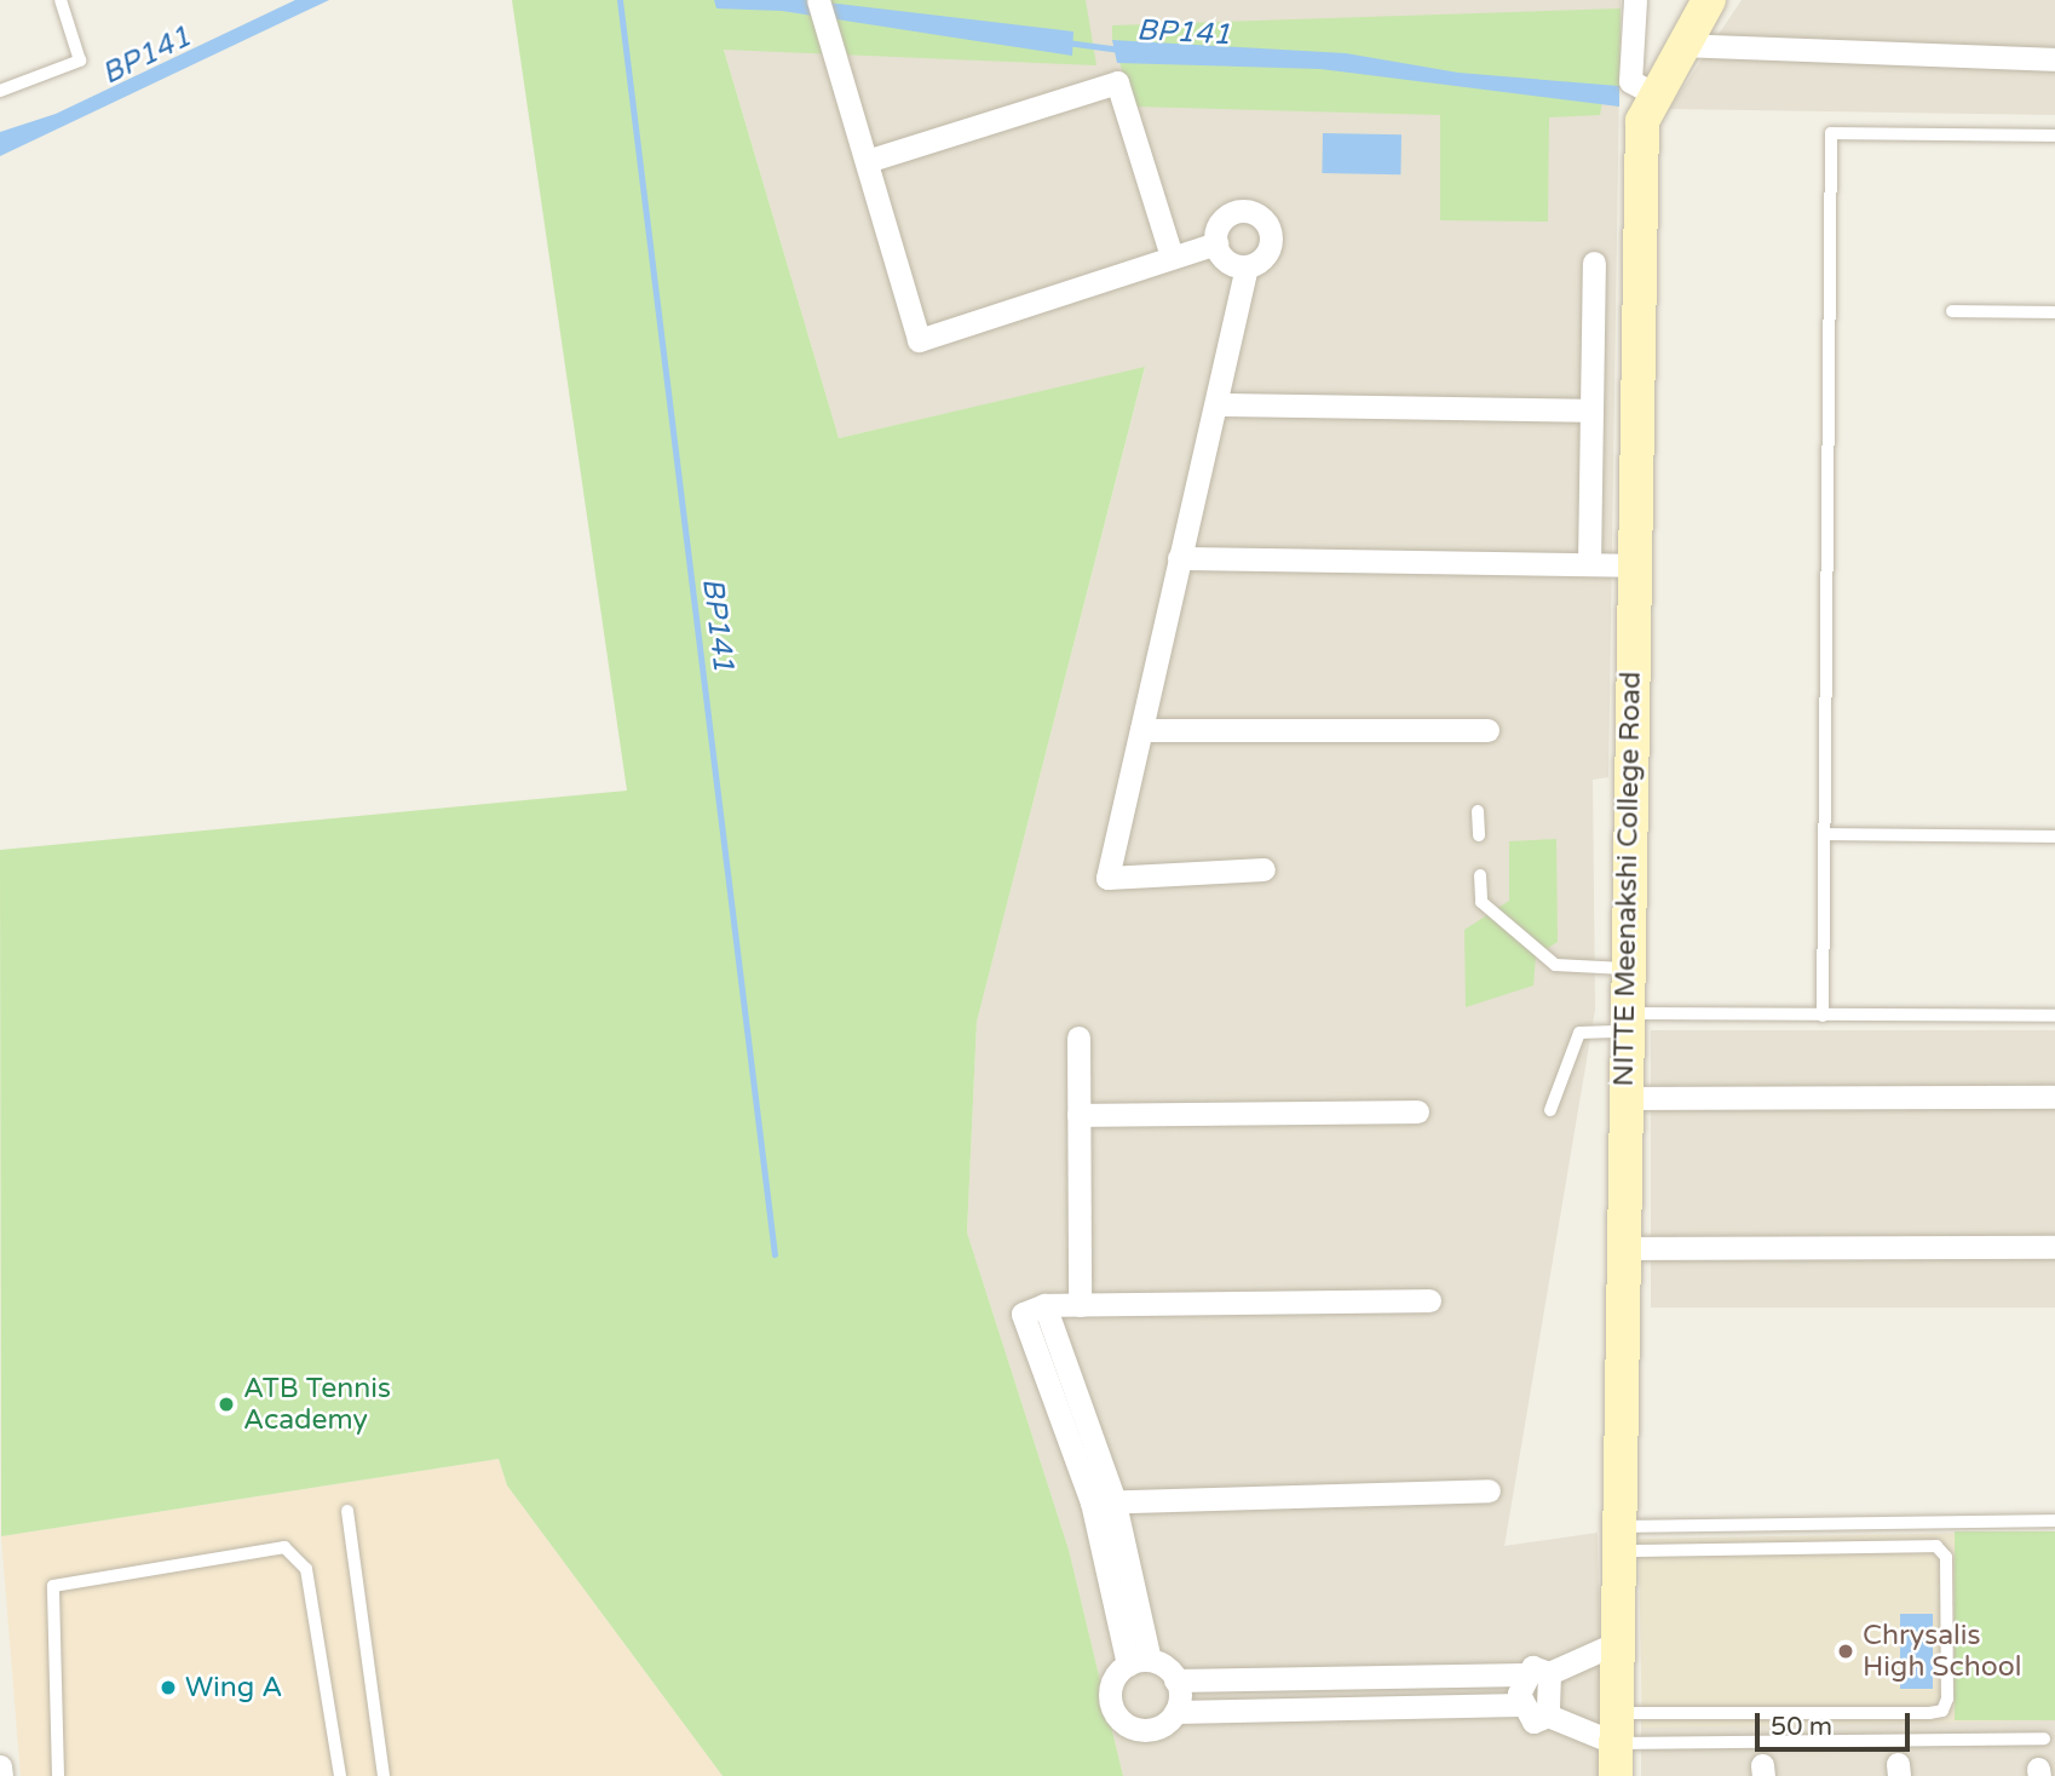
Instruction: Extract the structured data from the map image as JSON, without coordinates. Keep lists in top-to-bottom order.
{
  "streets": {
    "street": ["NITTE Meenakshi College Road"]
  },
  "water": ["BP141"],
  "places": ["ATB Tennis Academy", "Chrysalis High School", "Wing A"],
  "scale_bar": "50 m"
}
